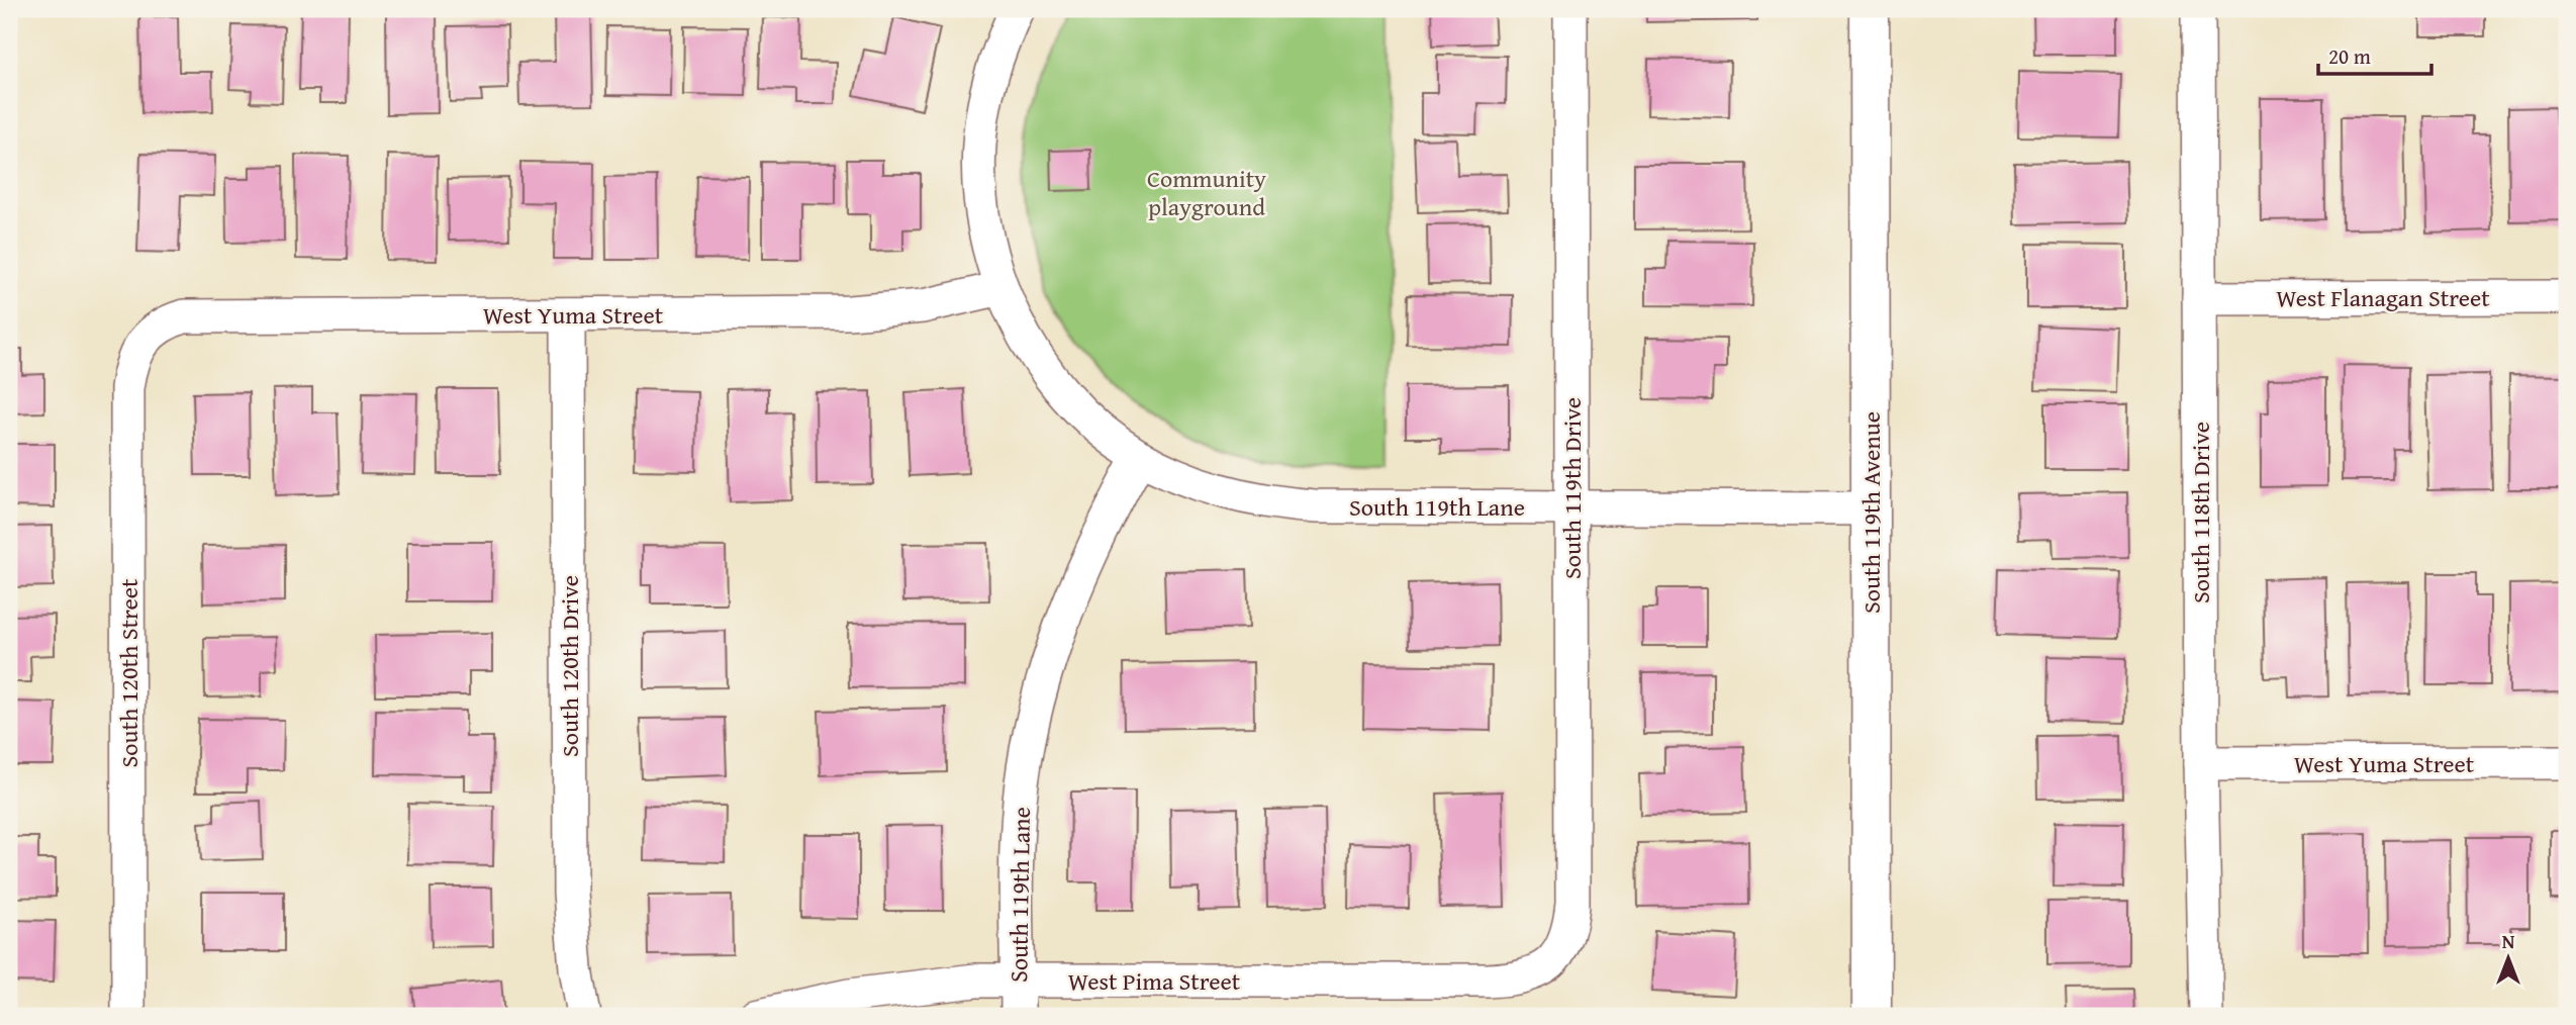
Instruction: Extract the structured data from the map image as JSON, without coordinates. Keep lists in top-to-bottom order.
{
  "streets": {
    "street": [
      "West Flanagan Street",
      "West Yuma Street",
      "South 119th Drive",
      "South 119th Lane",
      "South 119th Avenue",
      "South 118th Drive",
      "South 120th Drive",
      "South 120th Street",
      "West Pima Street"
    ]
  },
  "crossings": [
    ["West Flanagan Street", "South 118th Drive"],
    ["West Yuma Street", "South 119th Lane"],
    ["West Yuma Street", "South 118th Drive"],
    ["West Yuma Street", "South 120th Drive"],
    ["West Yuma Street", "South 120th Street"],
    ["South 119th Drive", "South 119th Lane"],
    ["South 119th Drive", "West Pima Street"],
    ["South 119th Lane", "South 119th Avenue"],
    ["South 119th Lane", "West Pima Street"]
  ],
  "parks": ["Community playground"],
  "scale_bar": "20 m",
  "north": "top"
}
